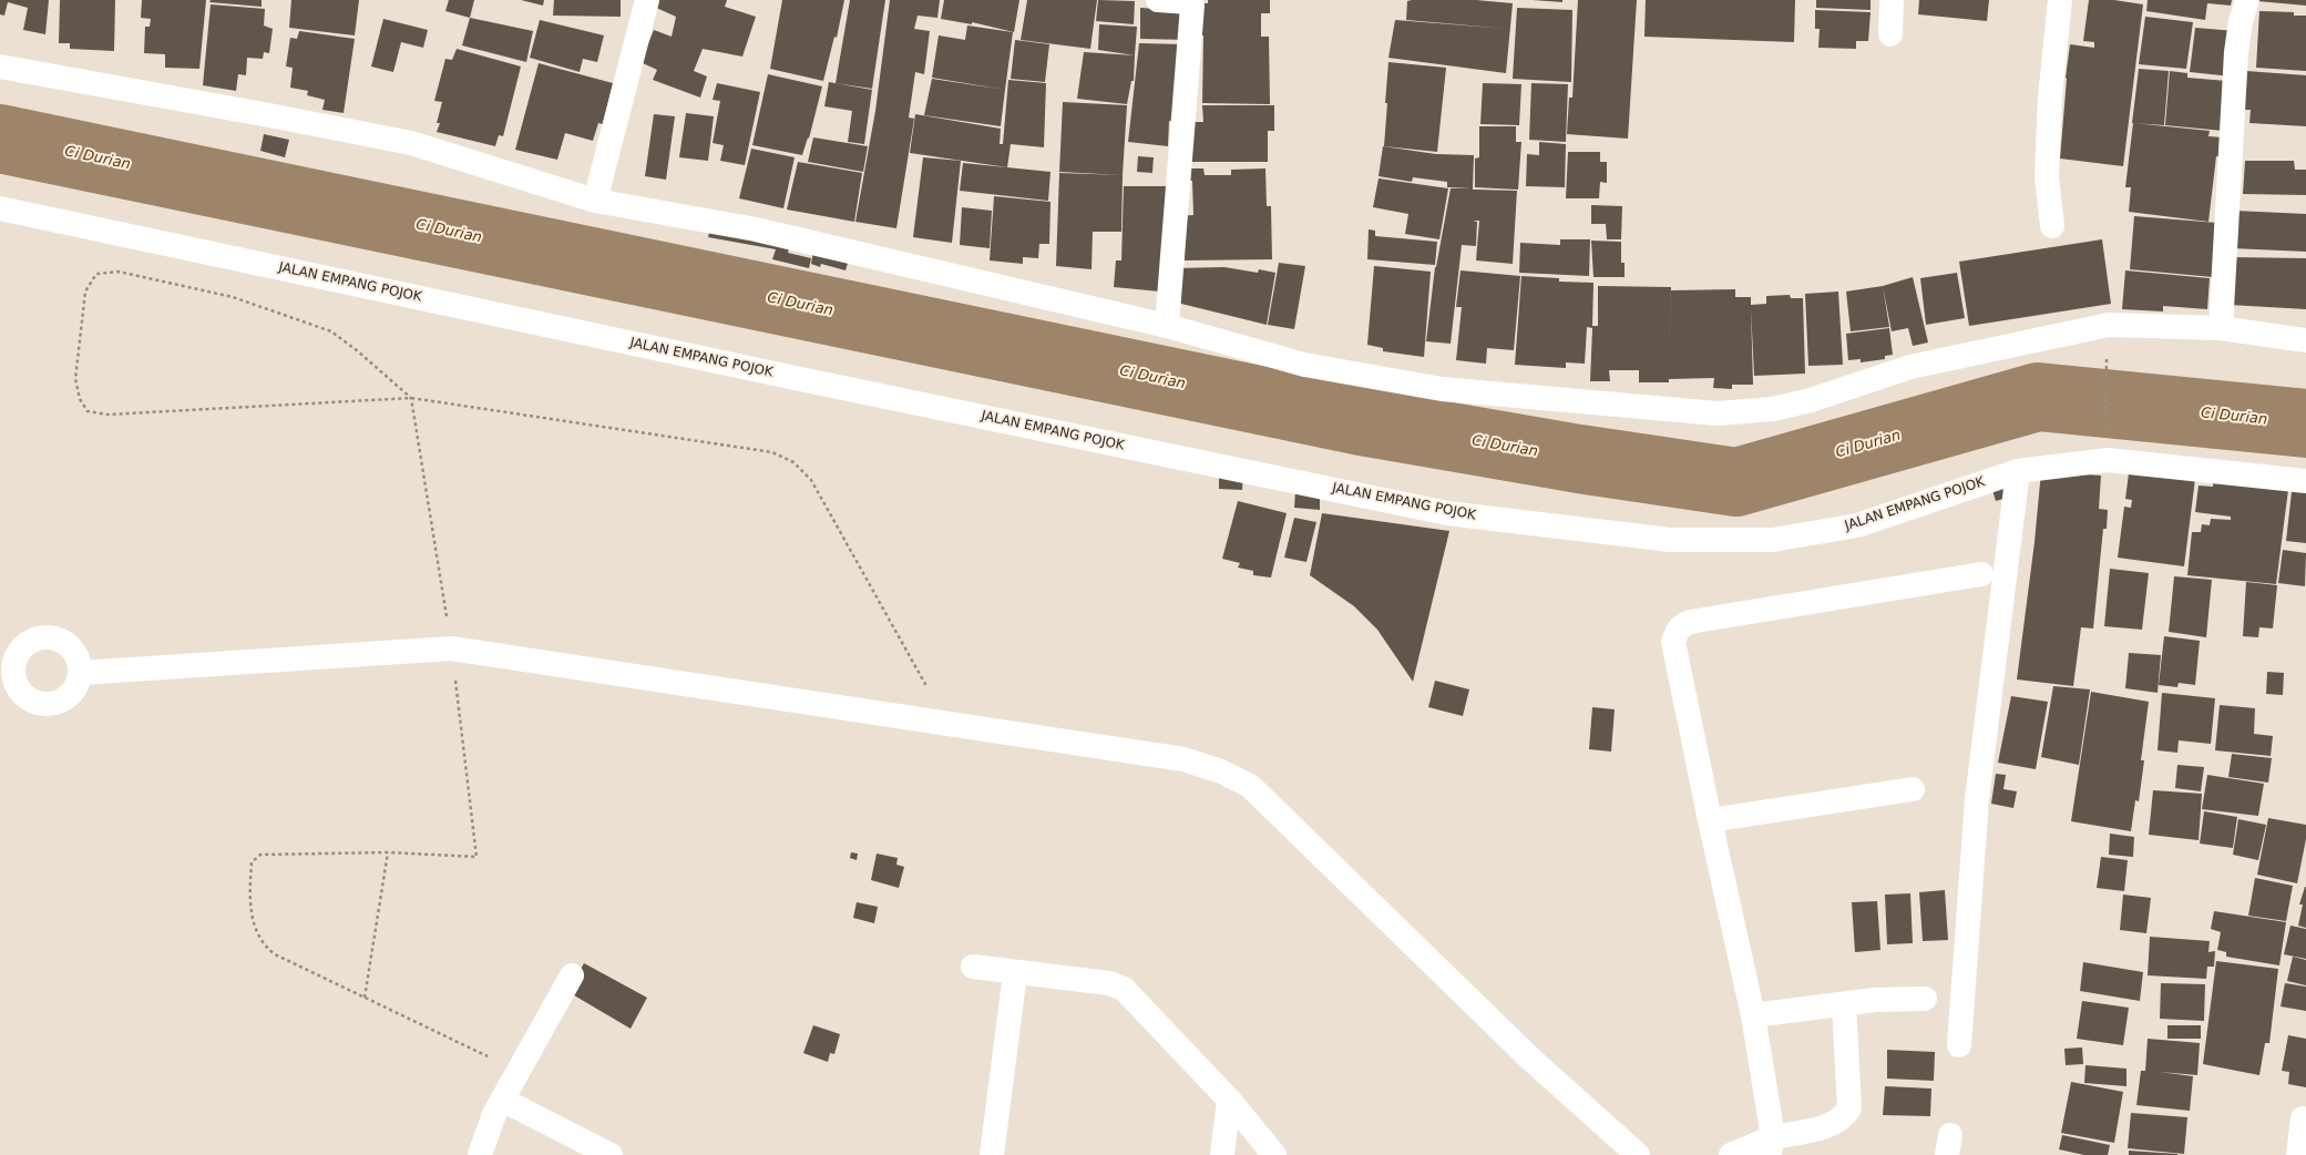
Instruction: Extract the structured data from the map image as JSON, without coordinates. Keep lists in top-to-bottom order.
{
  "streets": {
    "street": ["JALAN EMPANG POJOK"]
  },
  "water": ["Ci Durian"]
}
